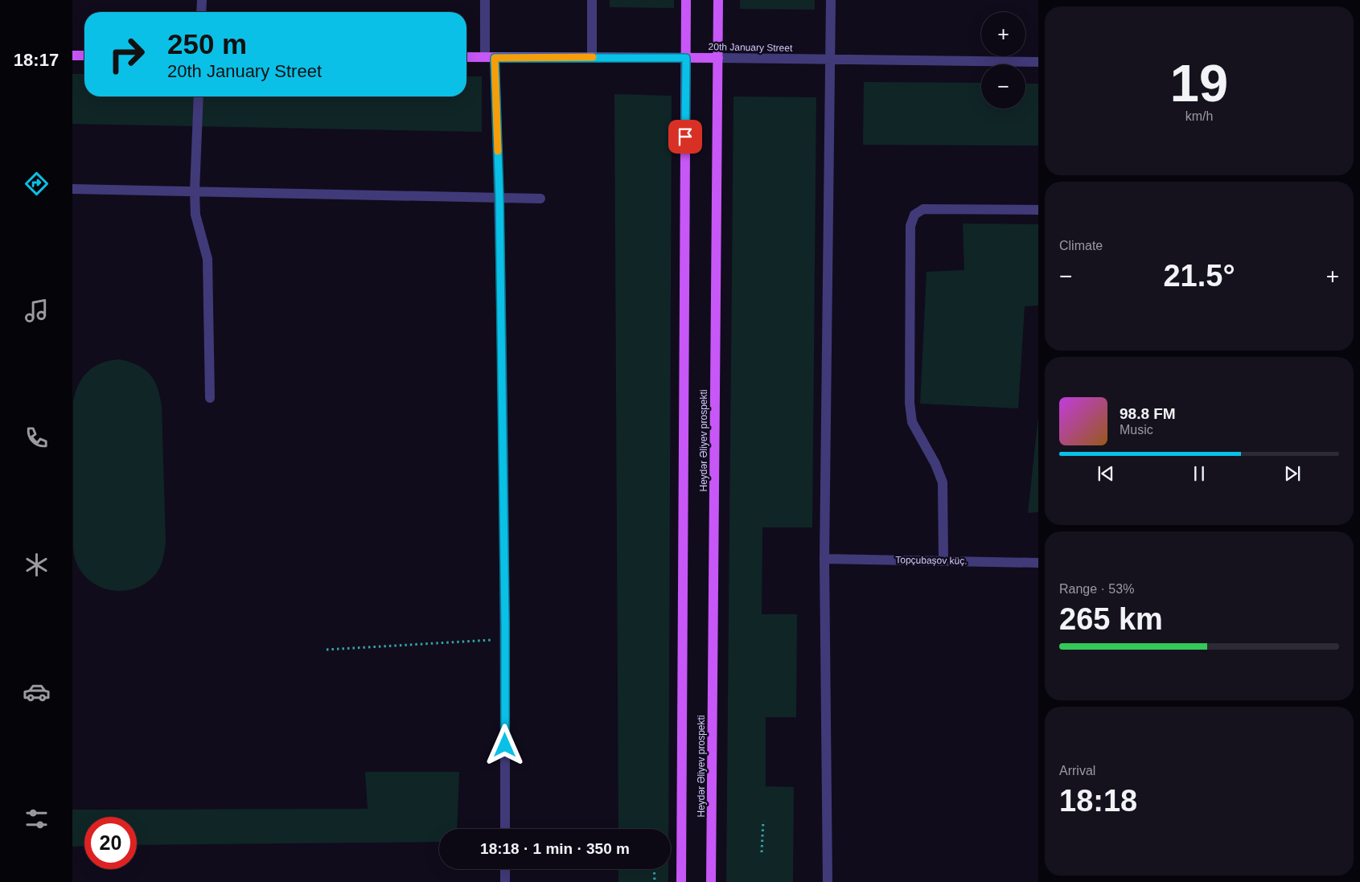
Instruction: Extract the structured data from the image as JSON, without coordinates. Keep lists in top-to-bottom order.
{
  "streets": {
    "main road": ["20th January Street", "Heydər Əliyev prospekti"],
    "street": ["Topçubaşov küç."]
  },
  "crossings": [
    ["20th January Street", "Heydər Əliyev prospekti"]
  ],
  "page": {
    "tabs": "18:17",
    "tile": [
      ["19", "km/h"],
      "Climate",
      ["Range · 53%", "265 km"],
      ["Arrival", "18:18"]
    ],
    "map_buttons": ["+", "−"],
    "turn": ["250 m", "20th January Street"],
    "heat": ["−", "21.5°", "+"],
    "song": ["98.8 FM", "Music"],
    "limit": "20",
    "trip": "18:18 · 1 min · 350 m"
  }
}
